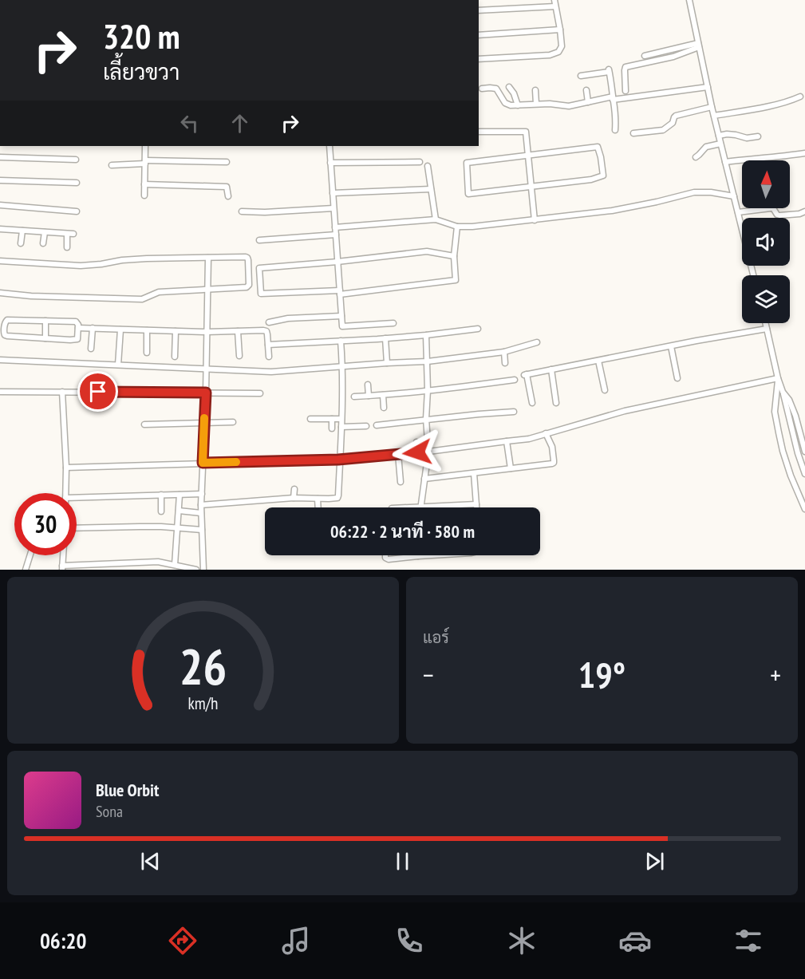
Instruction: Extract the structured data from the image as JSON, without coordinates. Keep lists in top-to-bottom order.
{
  "north": "top",
  "page": {
    "turn": ["320 m", "เลี้ยวขวา"],
    "limit": "30",
    "trip": "06:22 · 2 นาที · 580 m",
    "tile": "แอร์",
    "heat": ["−", "19°", "+"],
    "song": ["Blue Orbit", "Sona"],
    "tabs": "06:20",
    "gauge": ["26", "km/h"]
  }
}
